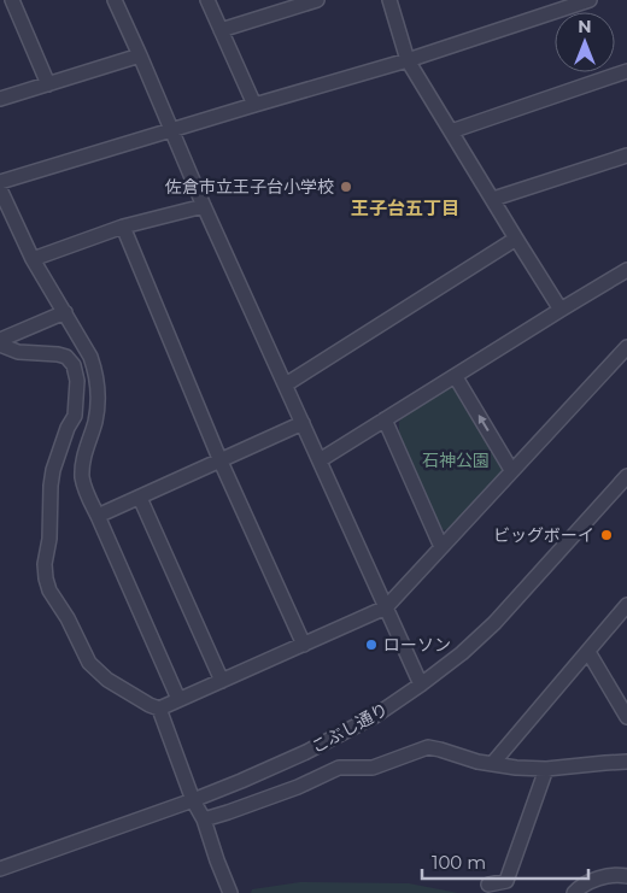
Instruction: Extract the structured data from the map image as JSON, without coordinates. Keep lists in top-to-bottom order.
{
  "streets": {
    "street": ["こぶし通り"]
  },
  "districts": ["王子台五丁目"],
  "parks": ["石神公園"],
  "places": ["佐倉市立王子台小学校", "ビッグボーイ", "ローソン"],
  "scale_bar": "100 m",
  "north": "top"
}
